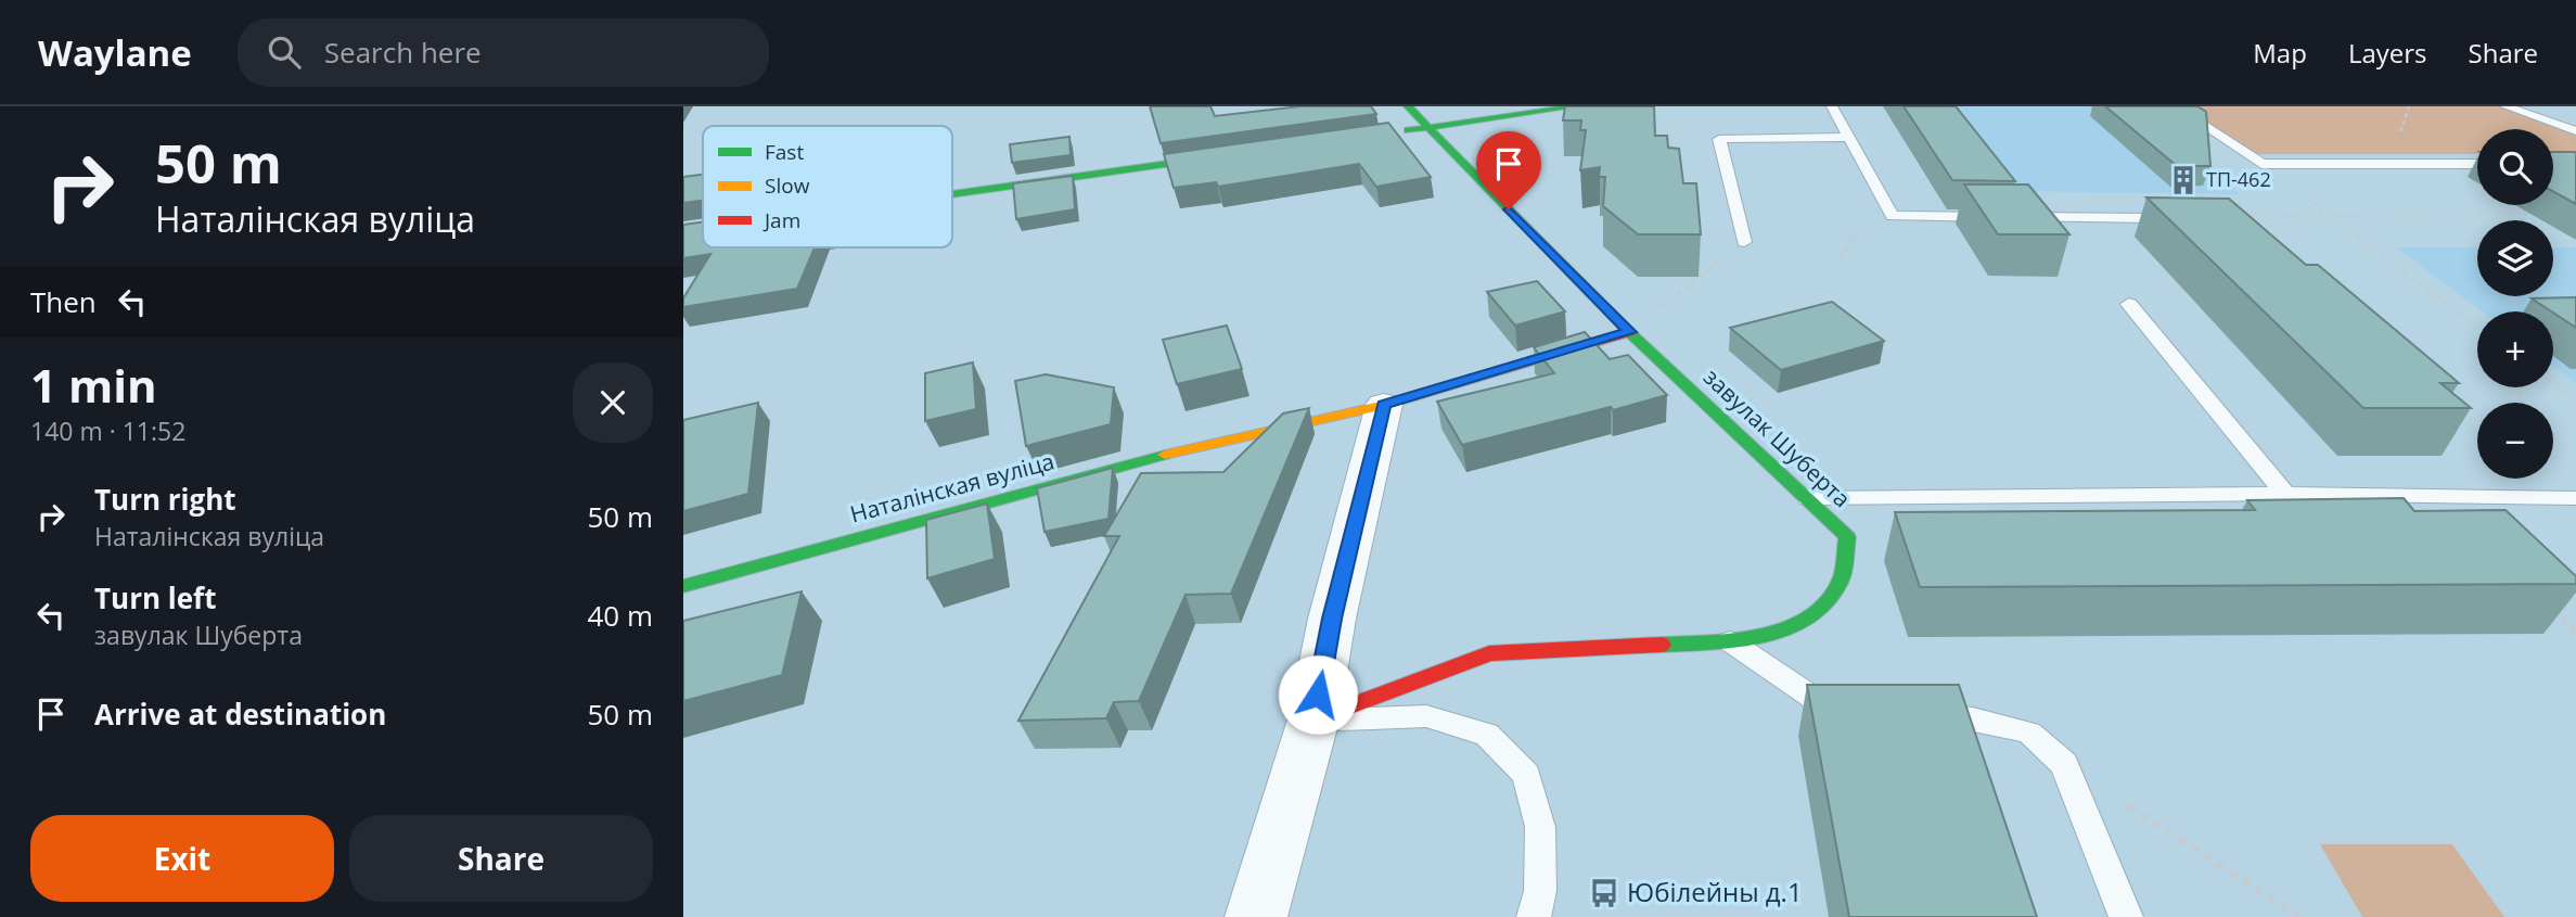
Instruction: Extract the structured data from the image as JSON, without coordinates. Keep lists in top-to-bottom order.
{
  "streets": {
    "street": ["завулак Шуберта", "Наталінская вуліца"]
  },
  "crossings": [
    ["завулак Шуберта", "Наталінская вуліца"]
  ],
  "places": {
    "building": ["ТП-462"],
    "bus stop": ["Юбілейны д.1"]
  },
  "legend": ["Fast", "Slow", "Jam"],
  "page": {
    "header": "Waylane",
    "search": "Search here",
    "nav": ["Map", "Layers", "Share"],
    "turn": ["50 m", "Наталінская вуліца"],
    "map_buttons": ["+", "−"],
    "then": "Then",
    "heading": ["1 min", "140 m · 11:52"],
    "list": [
      {
        "name": "Turn right",
        "note": "Наталінская вуліца",
        "value": "50 m"
      },
      {
        "name": "Turn left",
        "note": "завулак Шуберта",
        "value": "40 m"
      },
      {
        "name": "Arrive at destination",
        "value": "50 m"
      }
    ],
    "buttons": ["Exit", "Share"]
  }
}
